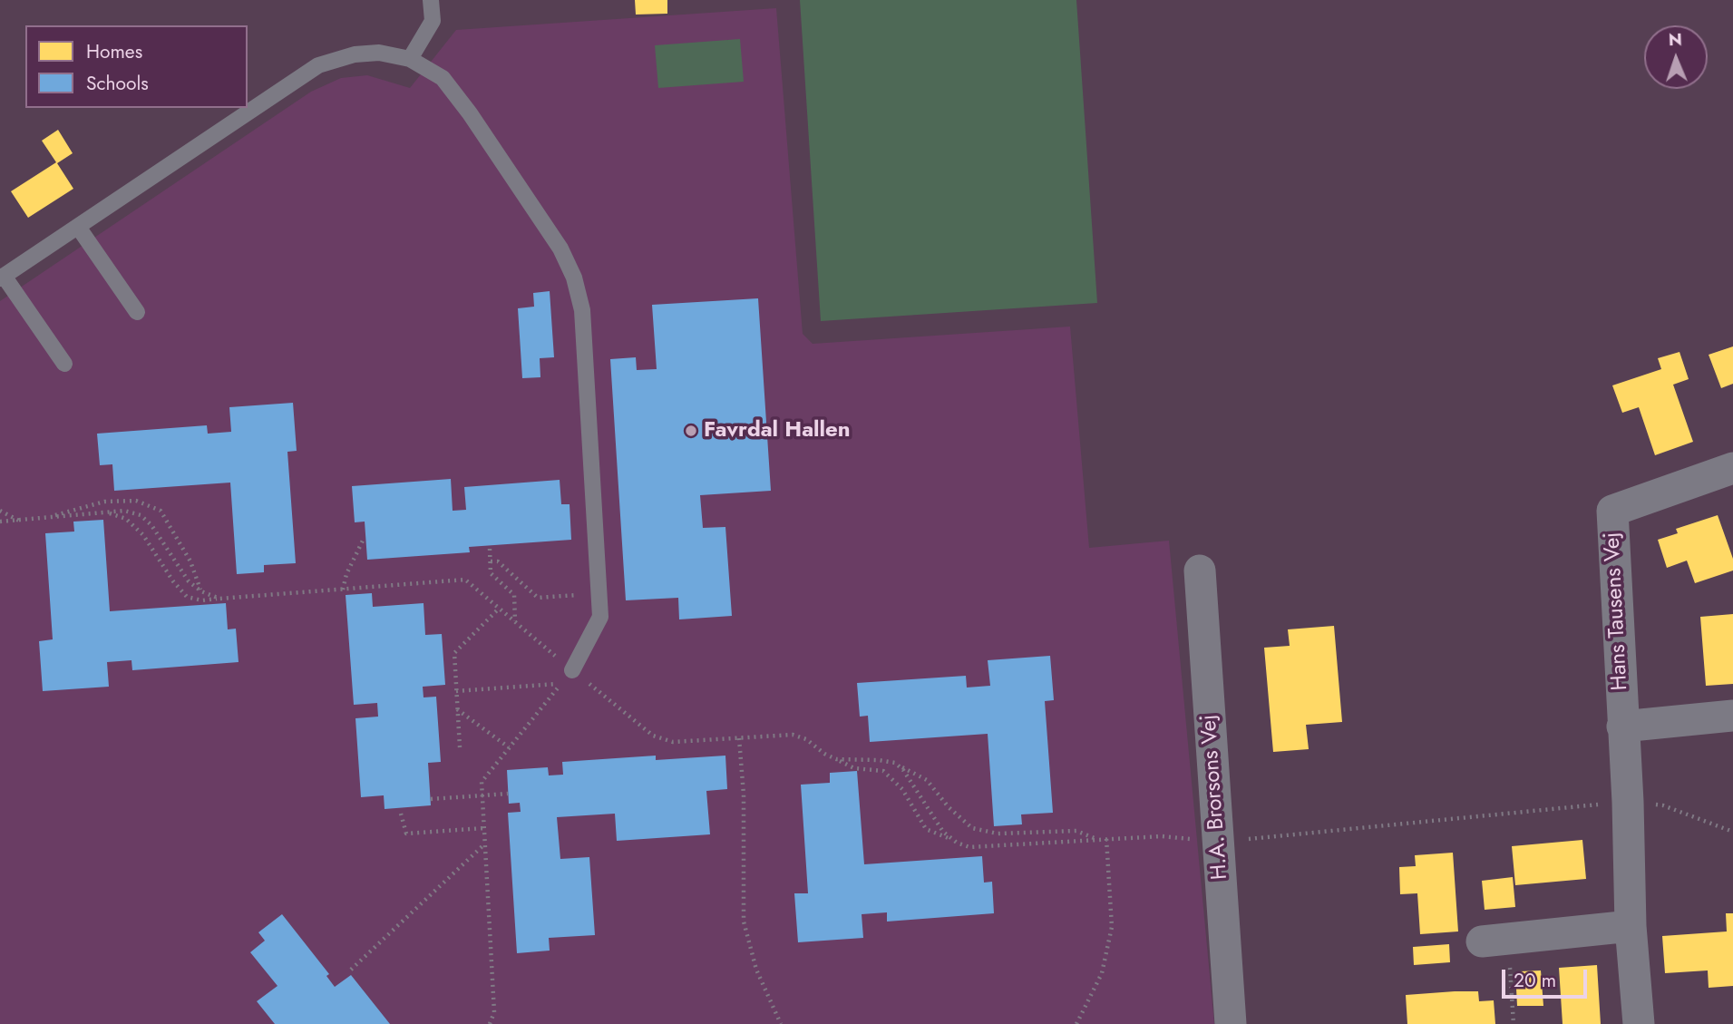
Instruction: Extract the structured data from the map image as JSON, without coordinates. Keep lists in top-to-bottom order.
{
  "streets": {
    "street": ["Hans Tausens Vej", "H.A. Brorsons Vej"]
  },
  "places": ["Favrdal Hallen"],
  "legend": ["Homes", "Schools"],
  "scale_bar": "20 m",
  "north": "top"
}
